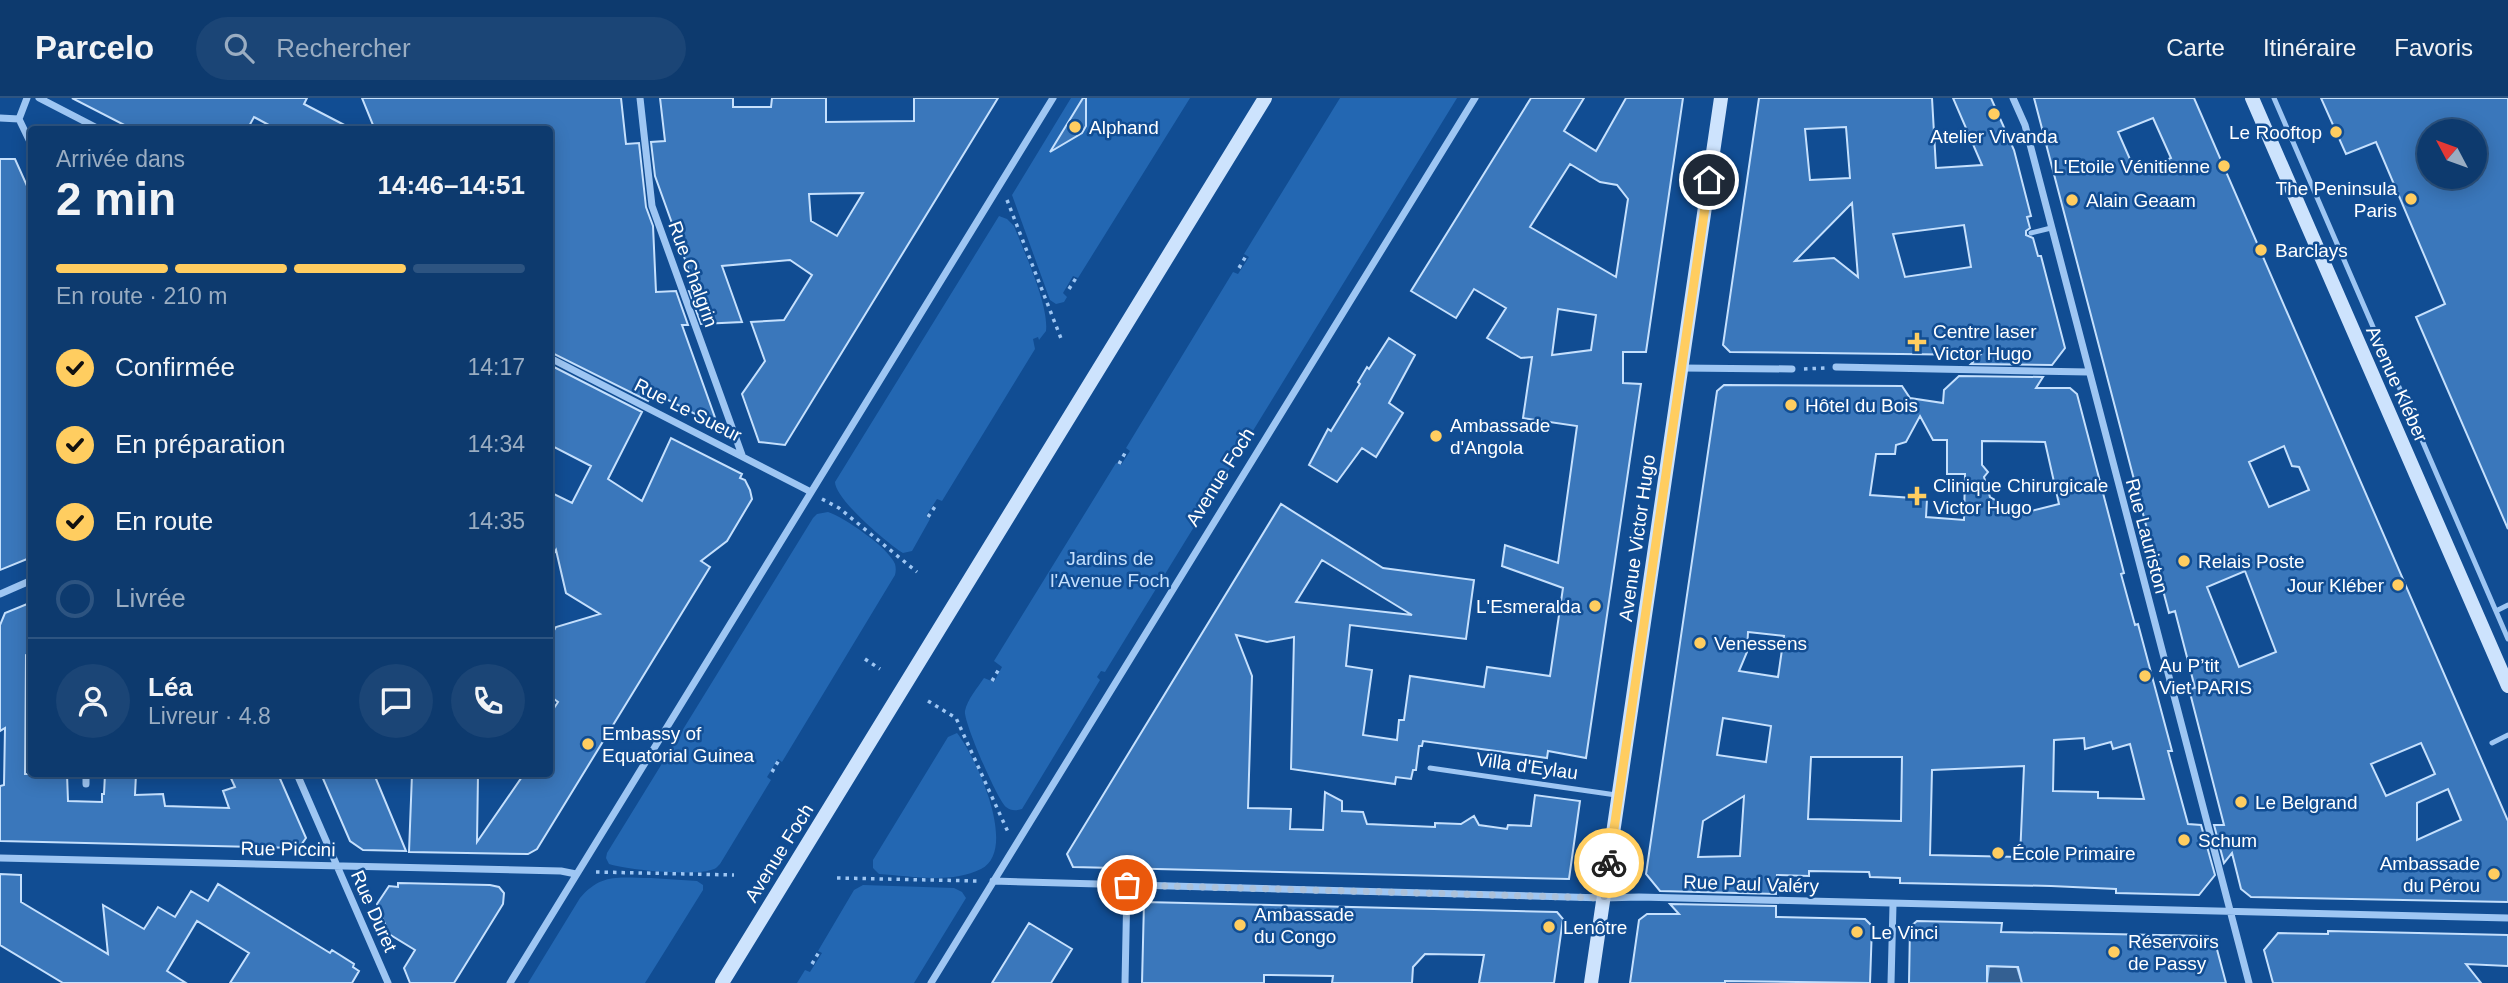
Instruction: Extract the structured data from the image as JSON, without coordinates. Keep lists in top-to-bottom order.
{
  "streets": {
    "main road": ["Avenue Kléber", "Avenue Foch", "Avenue Victor Hugo"],
    "street": [
      "Rue Chalgrin",
      "Rue Le Sueur",
      "Rue Lauriston",
      "Rue Piccini",
      "Rue Paul Valéry",
      "Rue Duret"
    ],
    "lane": ["Villa d'Eylau"]
  },
  "crossings": [
    ["Rue Chalgrin", "Rue Le Sueur"],
    ["Avenue Foch", "Rue Paul Valéry"],
    ["Rue Lauriston", "Rue Paul Valéry"],
    ["Avenue Victor Hugo", "Villa d'Eylau"],
    ["Avenue Victor Hugo", "Rue Paul Valéry"],
    ["Rue Piccini", "Rue Duret"]
  ],
  "parks": ["Jardins de l'Avenue Foch"],
  "places": {
    "other": [
      "Atelier Vivanda",
      "Alphand",
      "Le Rooftop",
      "L'Etoile Vénitienne",
      "The Peninsula Paris",
      "Alain Geaam",
      "Barclays",
      "Hôtel du Bois",
      "Ambassade d'Angola",
      "Relais Poste",
      "Jour Kléber",
      "L'Esmeralda",
      "Venessens",
      "Au P’tit Viet PARIS",
      "Embassy of Equatorial Guinea",
      "Le Belgrand",
      "Schum",
      "École Primaire",
      "Ambassade du Pérou",
      "Ambassade du Congo",
      "Lenôtre",
      "Le Vinci",
      "Réservoirs de Passy"
    ],
    "health": ["Centre laser Victor Hugo", "Clinique Chirurgicale Victor Hugo"]
  },
  "north": "top left",
  "page": {
    "header": "Parcelo",
    "search": "Rechercher",
    "nav": ["Carte", "Itinéraire", "Favoris"],
    "heading": ["2 min", "Arrivée dans", "14:46–14:51"],
    "panel": ["Léa", "Livreur · 4.8"],
    "bar": "En route · 210 m",
    "list": [
      ["Confirmée", "14:17"],
      ["En préparation", "14:34"],
      ["En route", "14:35"],
      "Livrée"
    ]
  }
}
